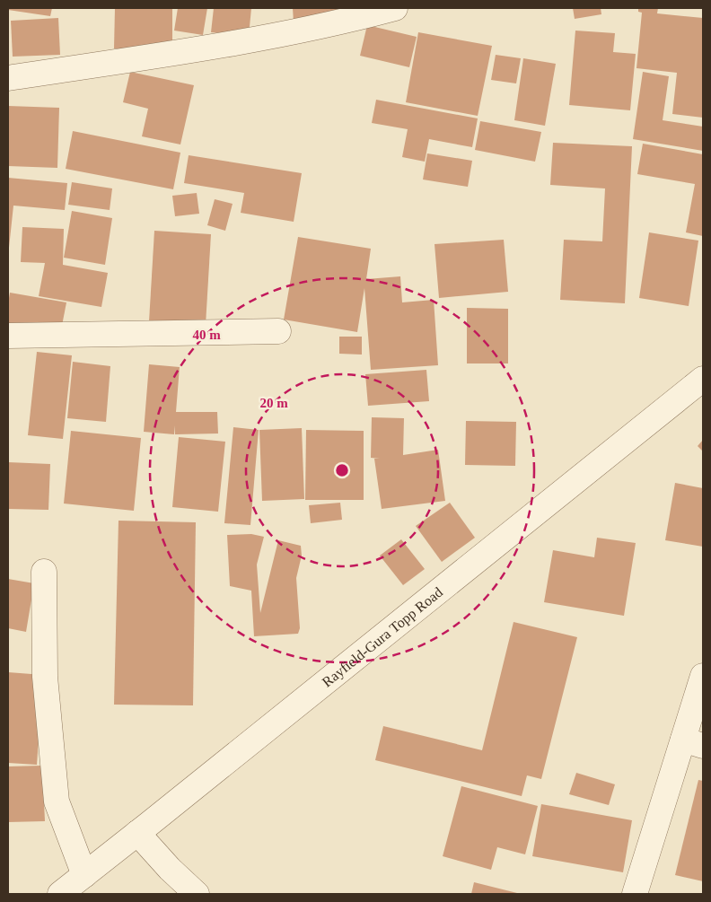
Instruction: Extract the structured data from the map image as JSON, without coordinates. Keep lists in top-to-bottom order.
{
  "streets": {
    "street": ["Rayfield-Gura Topp Road"]
  },
  "rings": ["40 m", "20 m"]
}
